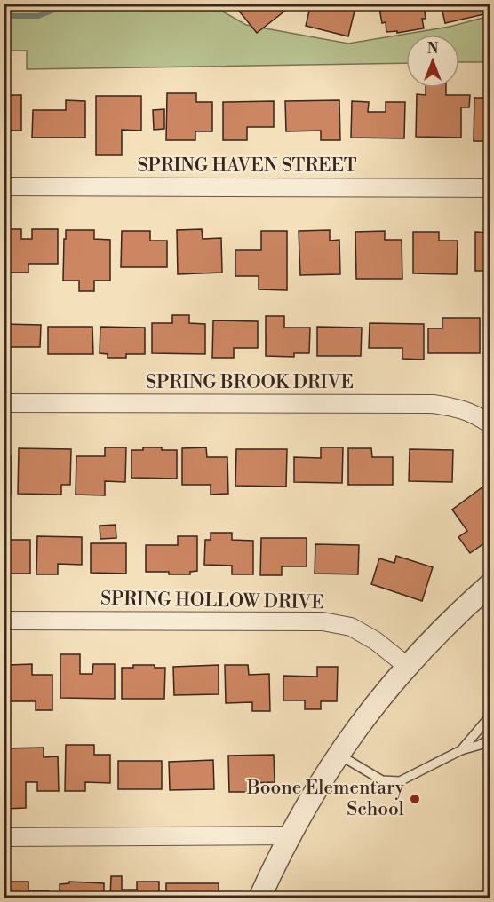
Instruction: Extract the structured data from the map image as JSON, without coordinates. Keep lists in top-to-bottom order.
{
  "streets": {
    "street": ["SPRING HAVEN STREET", "SPRING BROOK DRIVE", "SPRING HOLLOW DRIVE"]
  },
  "places": ["Boone Elementary School"],
  "north": "top"
}
